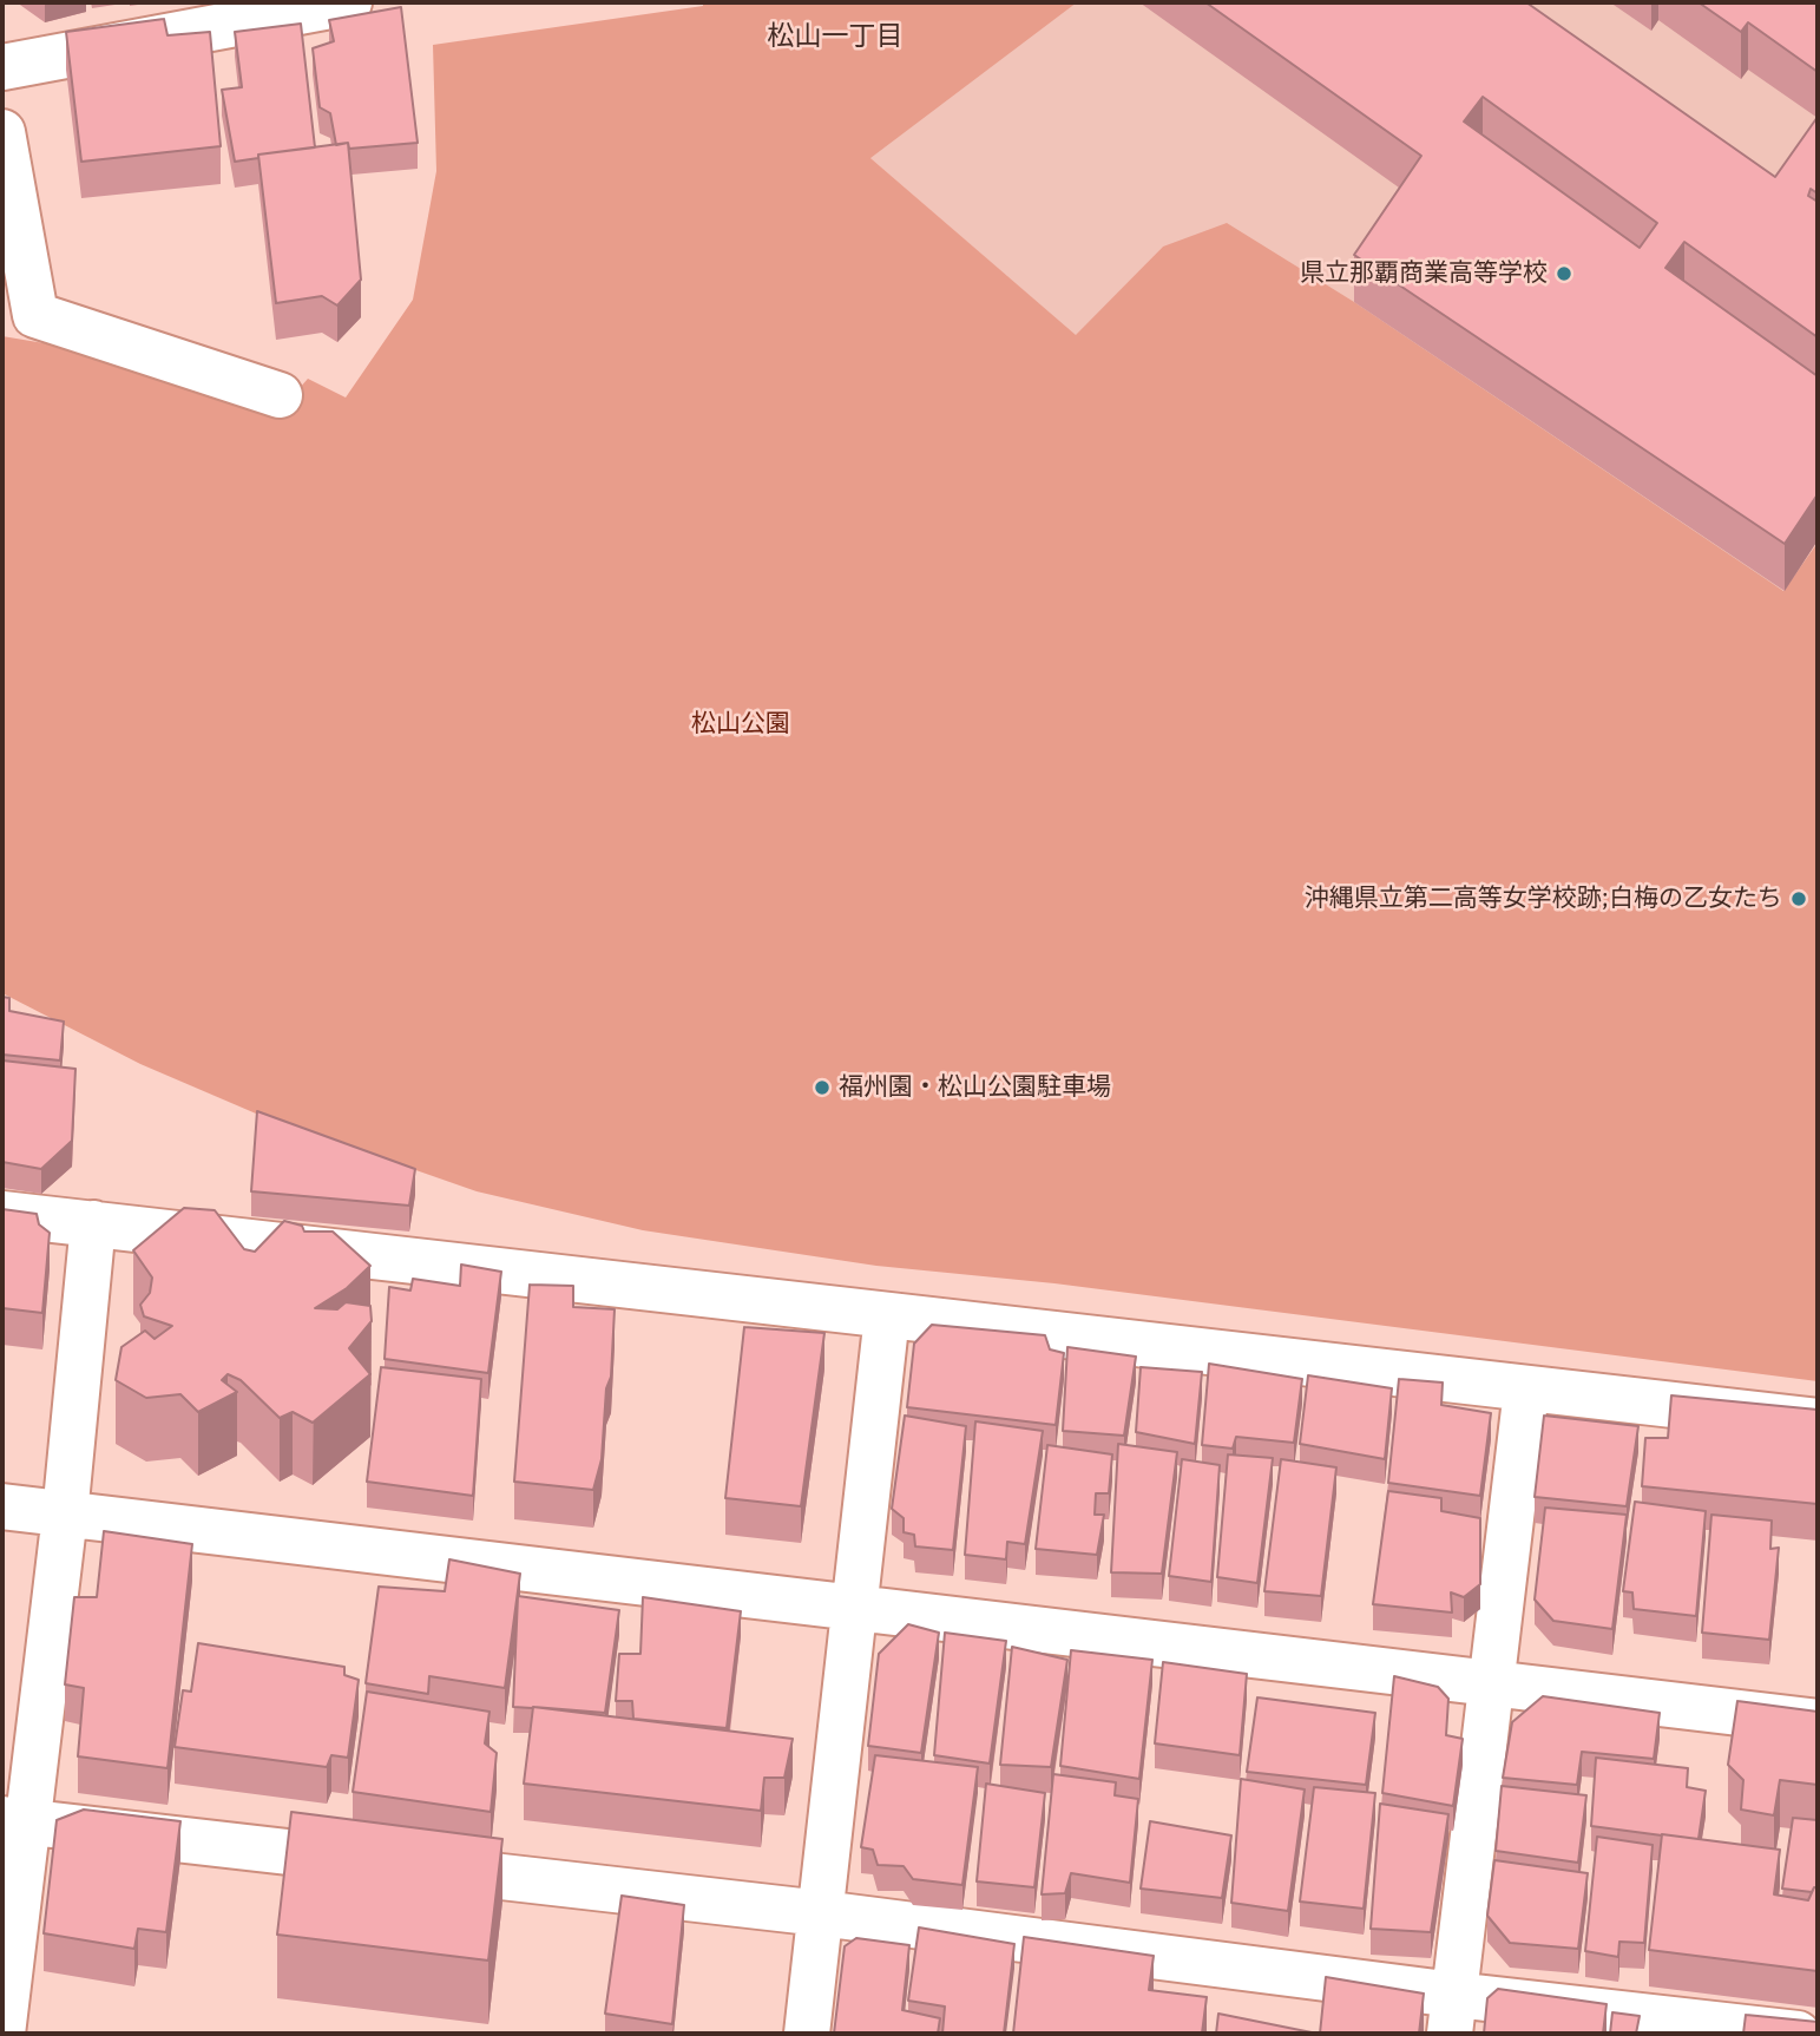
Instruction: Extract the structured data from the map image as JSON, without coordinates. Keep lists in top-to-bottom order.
{
  "districts": ["松山一丁目"],
  "parks": ["松山公園"],
  "places": ["県立那覇商業高等学校", "沖縄県立第二高等女学校跡;白梅の乙女たち", "福州園・松山公園駐車場"]
}
